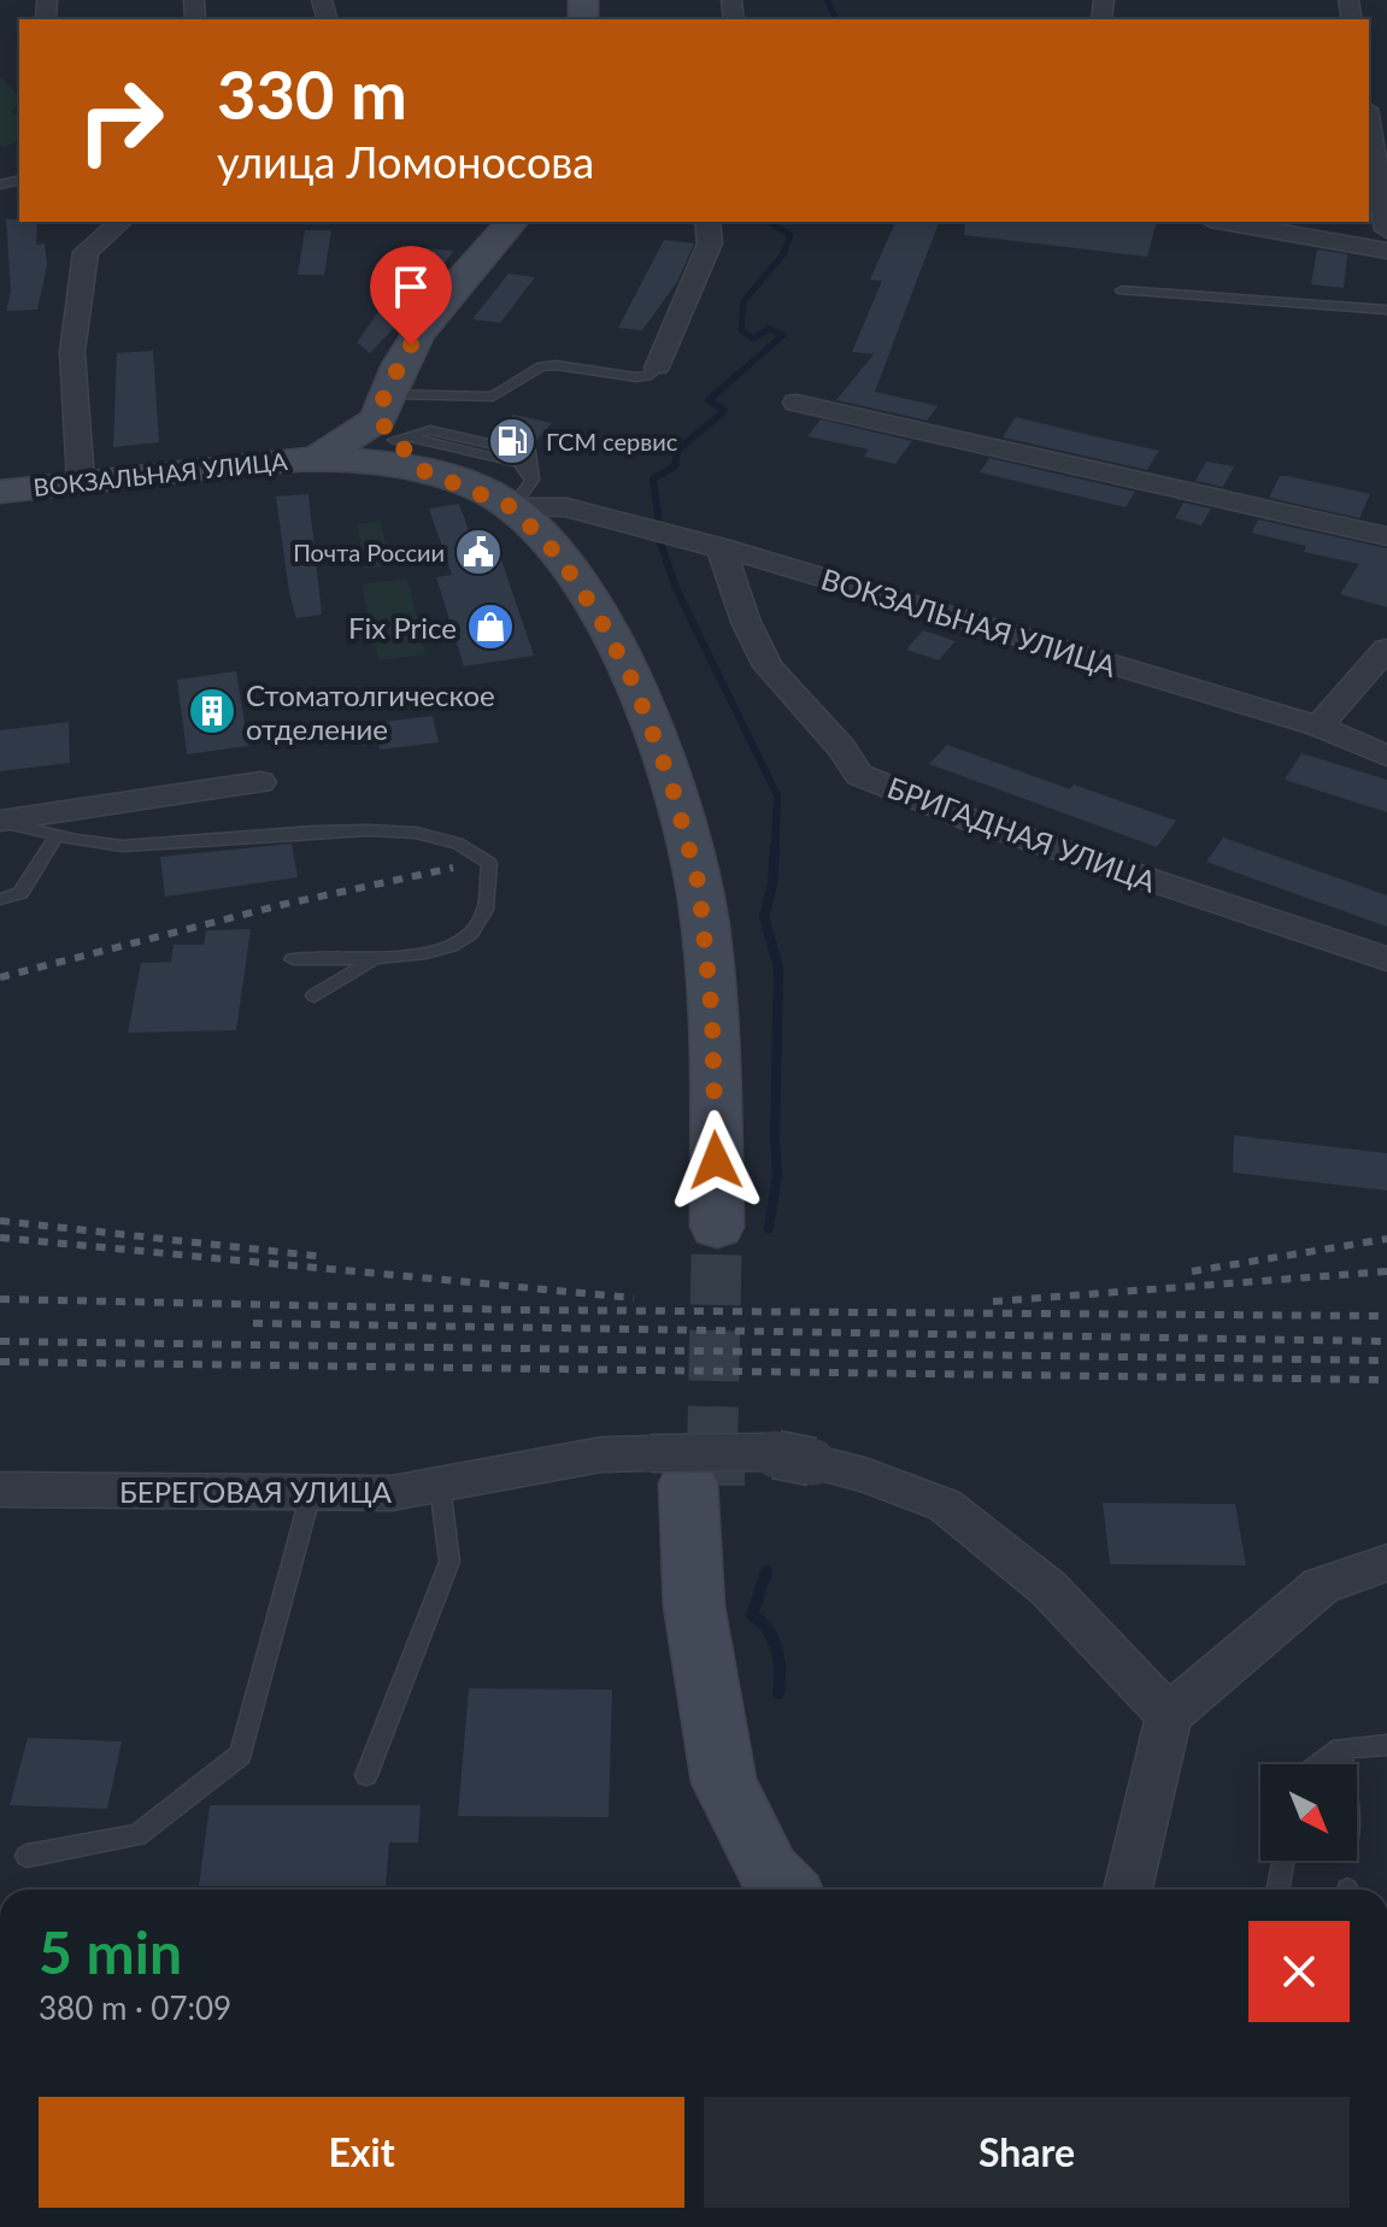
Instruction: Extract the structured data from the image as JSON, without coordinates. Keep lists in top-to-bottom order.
{
  "streets": {
    "main road": ["ВОКЗАЛЬНАЯ УЛИЦА"],
    "street": ["БРИГАДНАЯ УЛИЦА", "БЕРЕГОВАЯ УЛИЦА"]
  },
  "crossings": [
    ["ВОКЗАЛЬНАЯ УЛИЦА", "БРИГАДНАЯ УЛИЦА"]
  ],
  "places": {
    "fuel station": ["ГСМ сервис"],
    "public building": ["Почта России"],
    "shop": ["Fix Price"],
    "building": ["Стоматолгическое отделение"]
  },
  "north": "bottom right",
  "page": {
    "turn": ["330 m", "улица Ломоносова"],
    "heading": ["5 min", "380 m · 07:09"],
    "buttons": ["Exit", "Share"]
  }
}
